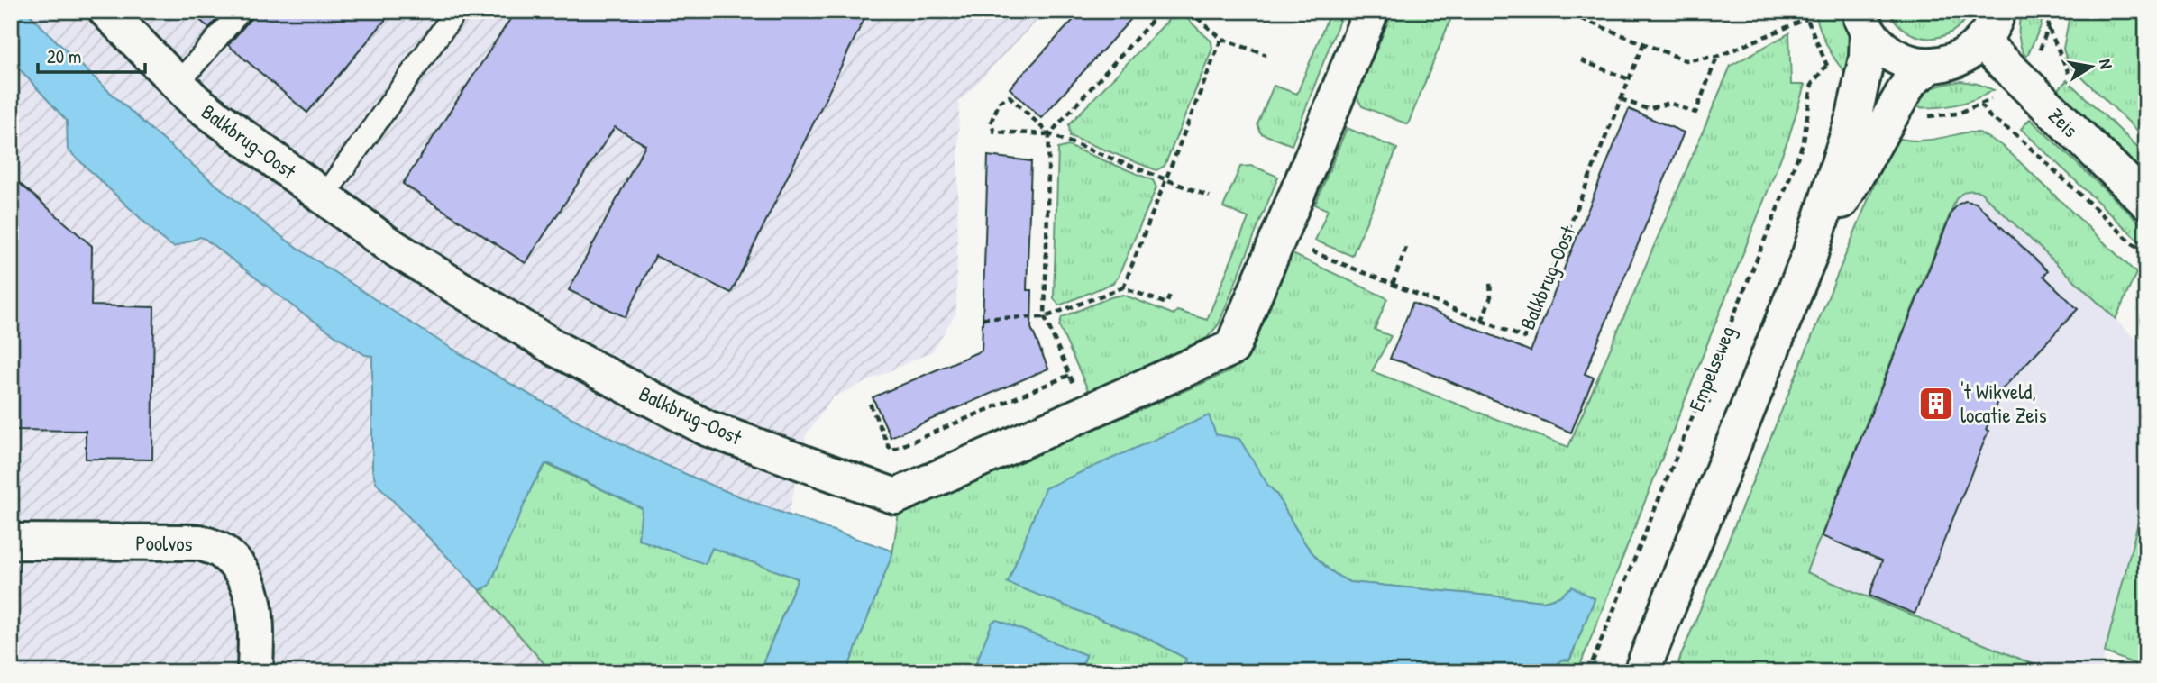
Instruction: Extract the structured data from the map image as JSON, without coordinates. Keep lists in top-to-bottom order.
{
  "streets": {
    "street": ["Zeis", "Balkbrug-Oost", "Poolvos"],
    "path": ["Empelseweg"]
  },
  "places": {
    "building": ["'t Wikveld, locatie Zeis"]
  },
  "scale_bar": "20 m",
  "north": "right"
}
